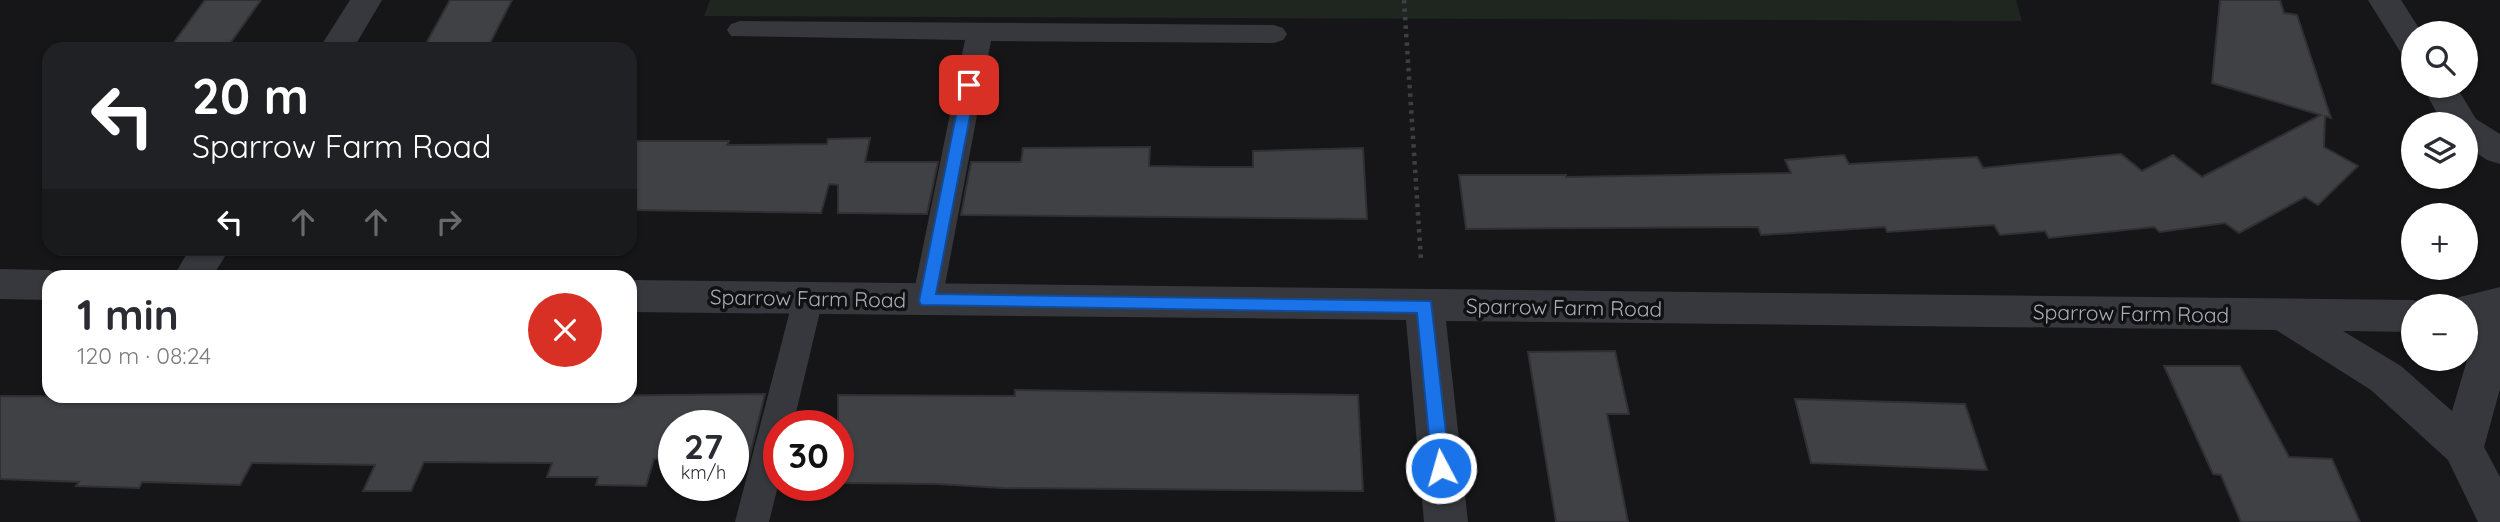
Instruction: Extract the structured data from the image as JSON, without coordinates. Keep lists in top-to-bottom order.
{
  "streets": {
    "street": ["Sparrow Farm Road"]
  },
  "page": {
    "map_buttons": ["+", "−"],
    "turn": ["20 m", "Sparrow Farm Road"],
    "heading": ["1 min", "120 m · 08:24"],
    "speed": "27 km/h",
    "limit": "30"
  }
}
